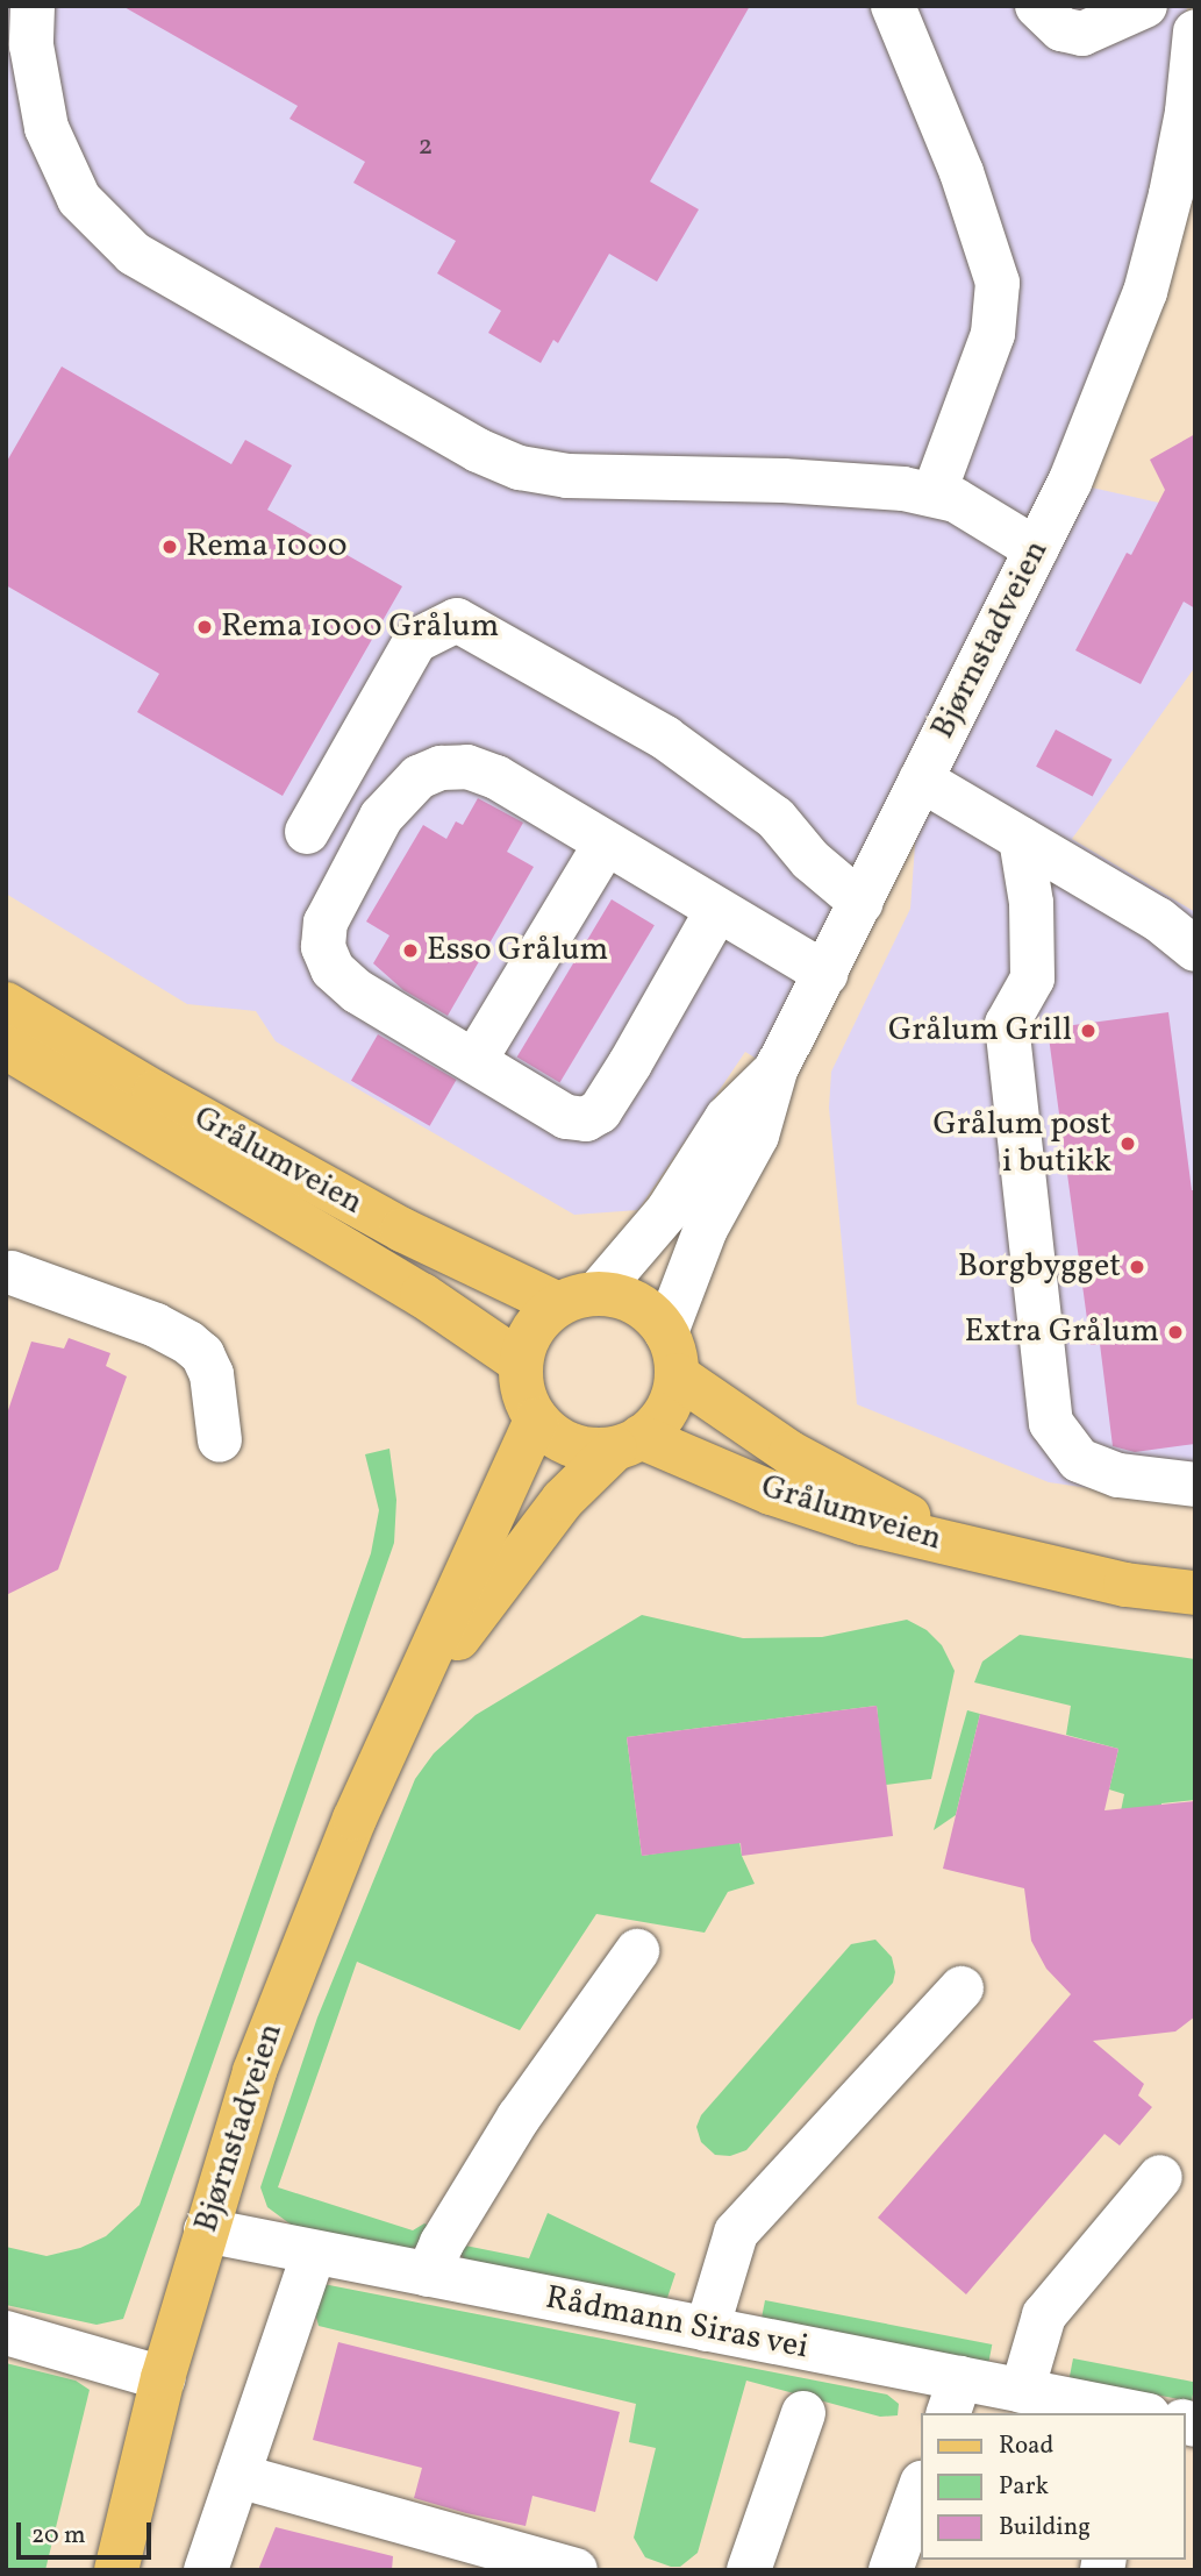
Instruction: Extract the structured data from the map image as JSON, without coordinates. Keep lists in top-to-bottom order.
{
  "streets": {
    "main road": ["Bjørnstadveien", "Grålumveien"],
    "street": ["Rådmann Siras vei"]
  },
  "crossings": [
    ["Bjørnstadveien", "Grålumveien"],
    ["Bjørnstadveien", "Rådmann Siras vei"]
  ],
  "places": [
    "Rema 1000",
    "Rema 1000 Grålum",
    "Esso Grålum",
    "Grålum Grill",
    "Grålum post i butikk",
    "Borgbygget",
    "Extra Grålum"
  ],
  "house_numbers": ["2"],
  "legend": ["Road", "Park", "Building"],
  "scale_bar": "20 m"
}
